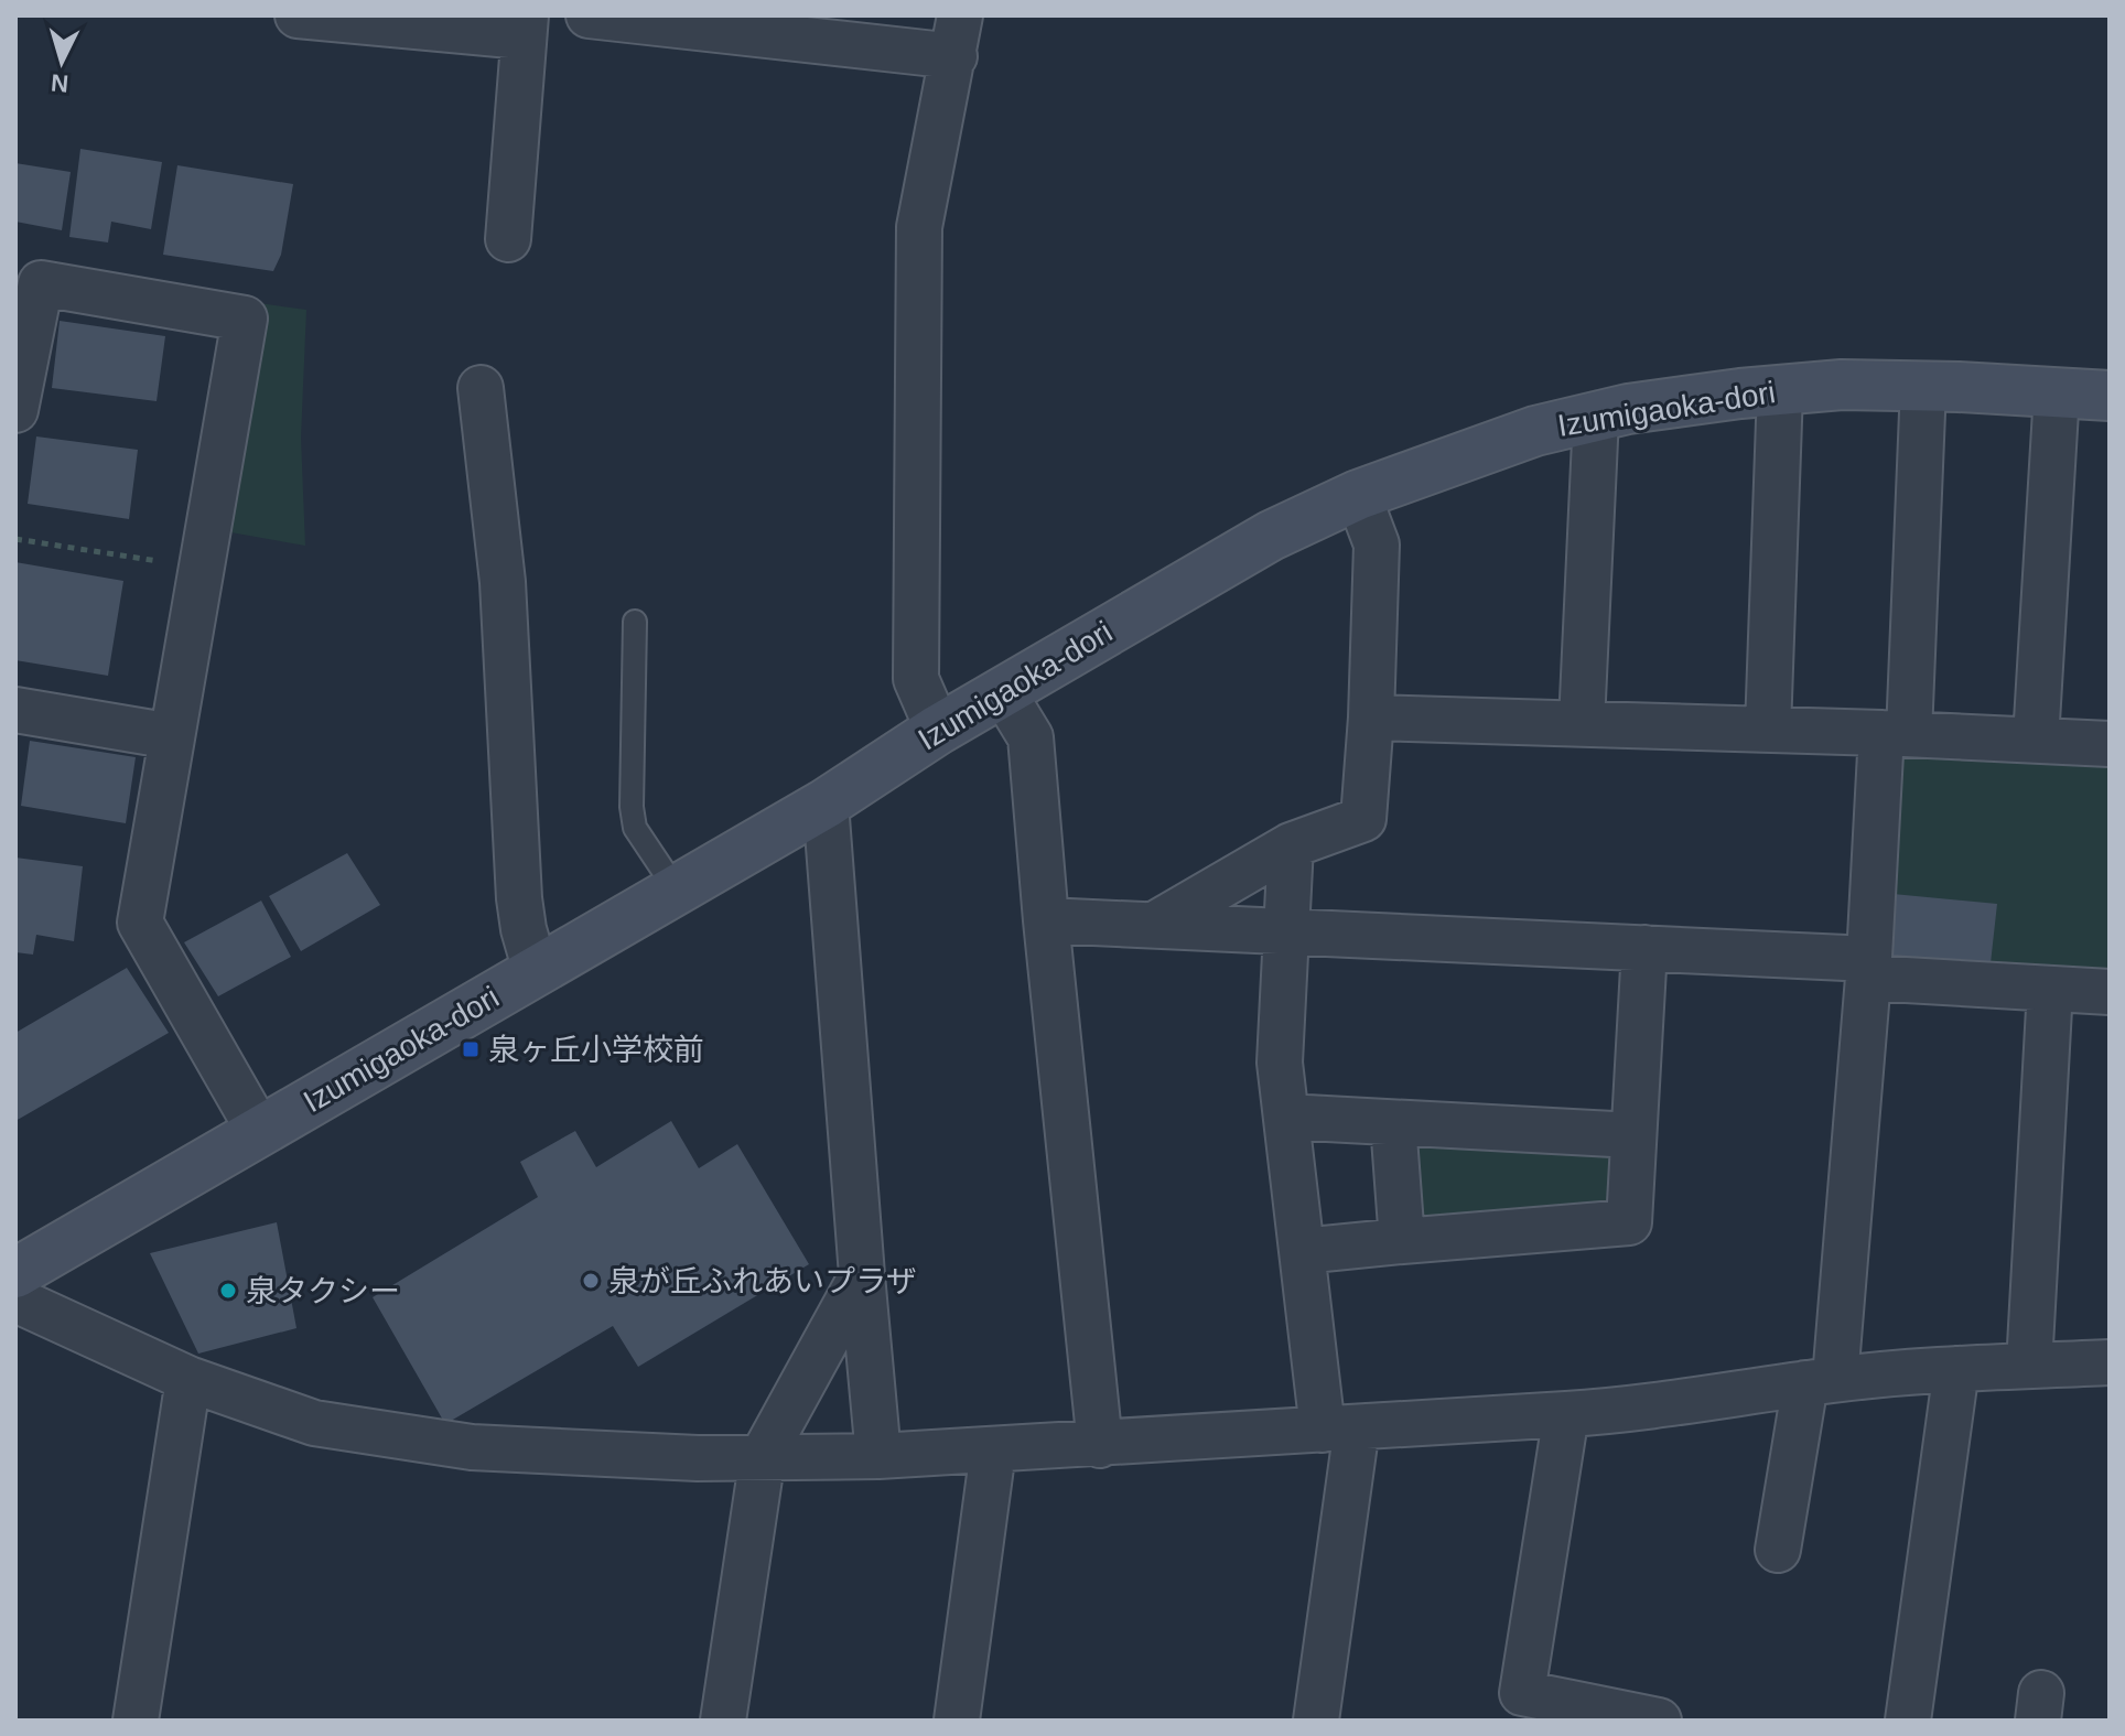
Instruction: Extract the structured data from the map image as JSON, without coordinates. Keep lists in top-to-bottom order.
{
  "streets": {
    "street": ["Izumigaoka-dori"]
  },
  "places": {
    "transit": ["泉ヶ丘小学校前"],
    "other": ["泉が丘ふれあいプラザ", "泉タクシー"]
  },
  "north": "bottom"
}
